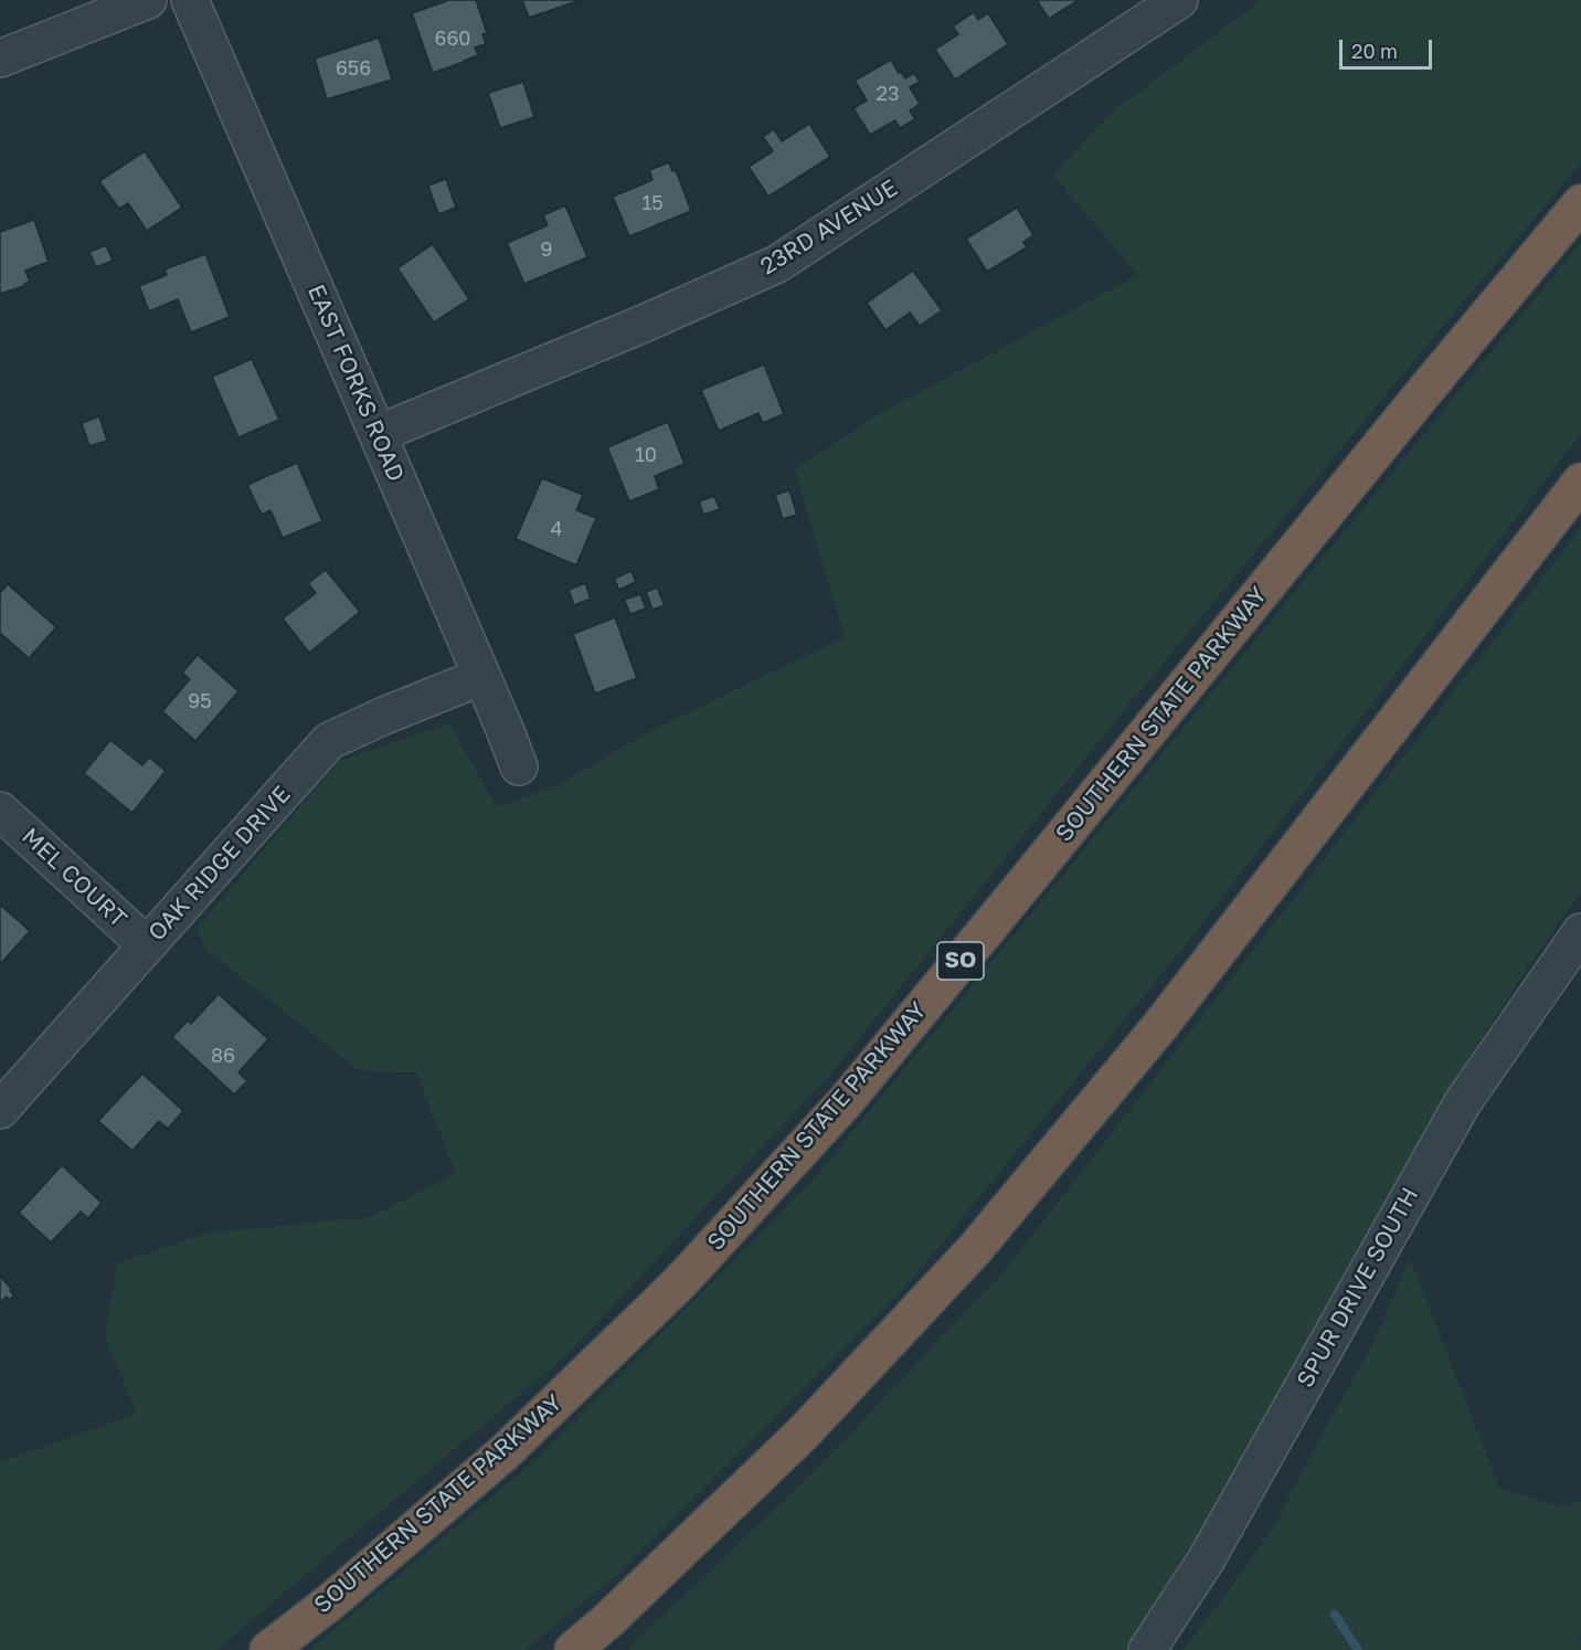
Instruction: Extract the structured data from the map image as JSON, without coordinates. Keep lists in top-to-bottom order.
{
  "streets": {
    "highway": ["SOUTHERN STATE PARKWAY", "SO"],
    "street": [
      "23RD AVENUE",
      "EAST FORKS ROAD",
      "OAK RIDGE DRIVE",
      "MEL COURT",
      "SPUR DRIVE SOUTH"
    ]
  },
  "crossings": [
    ["23RD AVENUE", "EAST FORKS ROAD"],
    ["EAST FORKS ROAD", "OAK RIDGE DRIVE"],
    ["OAK RIDGE DRIVE", "MEL COURT"]
  ],
  "house_numbers": [
    "660",
    "656",
    "23",
    "15",
    "9",
    "10",
    "4",
    "95",
    "86"
  ],
  "scale_bar": "20 m"
}
